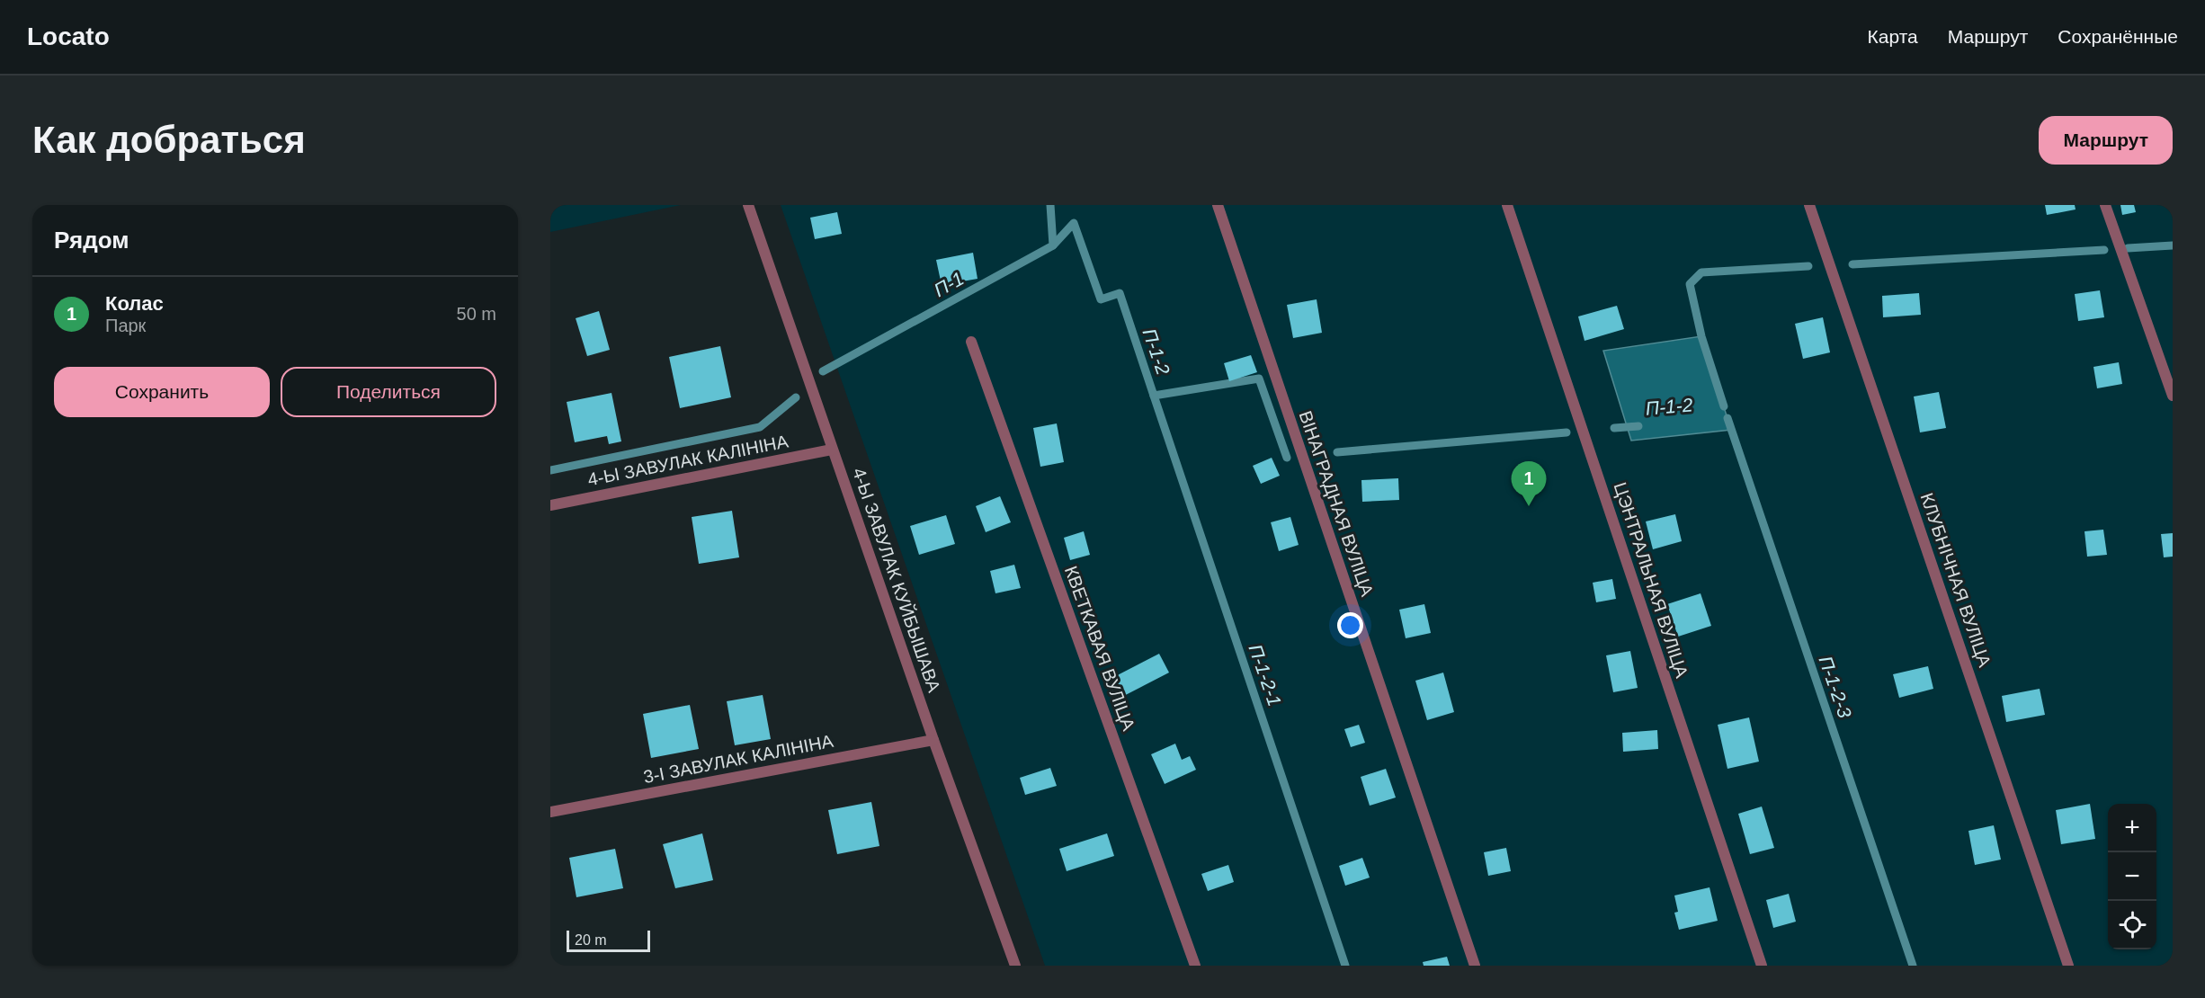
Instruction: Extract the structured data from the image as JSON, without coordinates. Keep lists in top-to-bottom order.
{
  "streets": {
    "street": [
      "4-Ы ЗАВУЛАК КАЛІНІНА",
      "ВІНАГРАДНАЯ ВУЛІЦА",
      "4-Ы ЗАВУЛАК КУЙБЫШАВА",
      "ЦЭНТРАЛЬНАЯ ВУЛІЦА",
      "КЛУБНІЧНАЯ ВУЛІЦА",
      "КВЕТКАВАЯ ВУЛІЦА",
      "3-І ЗАВУЛАК КАЛІНІНА"
    ]
  },
  "crossings": [
    ["4-Ы ЗАВУЛАК КАЛІНІНА", "4-Ы ЗАВУЛАК КУЙБЫШАВА"],
    ["4-Ы ЗАВУЛАК КУЙБЫШАВА", "3-І ЗАВУЛАК КАЛІНІНА"]
  ],
  "water": [
    "П-1",
    "П-1-2",
    "П-1-2-1",
    "П-1-2-3"
  ],
  "scale_bar": "20 m",
  "page": {
    "header": "Locato",
    "nav": ["Карта", "Маршрут", "Сохранённые"],
    "buttons": [
      "Маршрут",
      ["Сохранить", "Поделиться"]
    ],
    "title": "Как добраться",
    "heading": "Рядом",
    "list": [
      {
        "mark": "1",
        "name": "Колас",
        "note": "Парк",
        "value": "50 m"
      }
    ],
    "pins": "1",
    "map_buttons": ["+", "−"],
    "scale": "20 m"
  }
}
